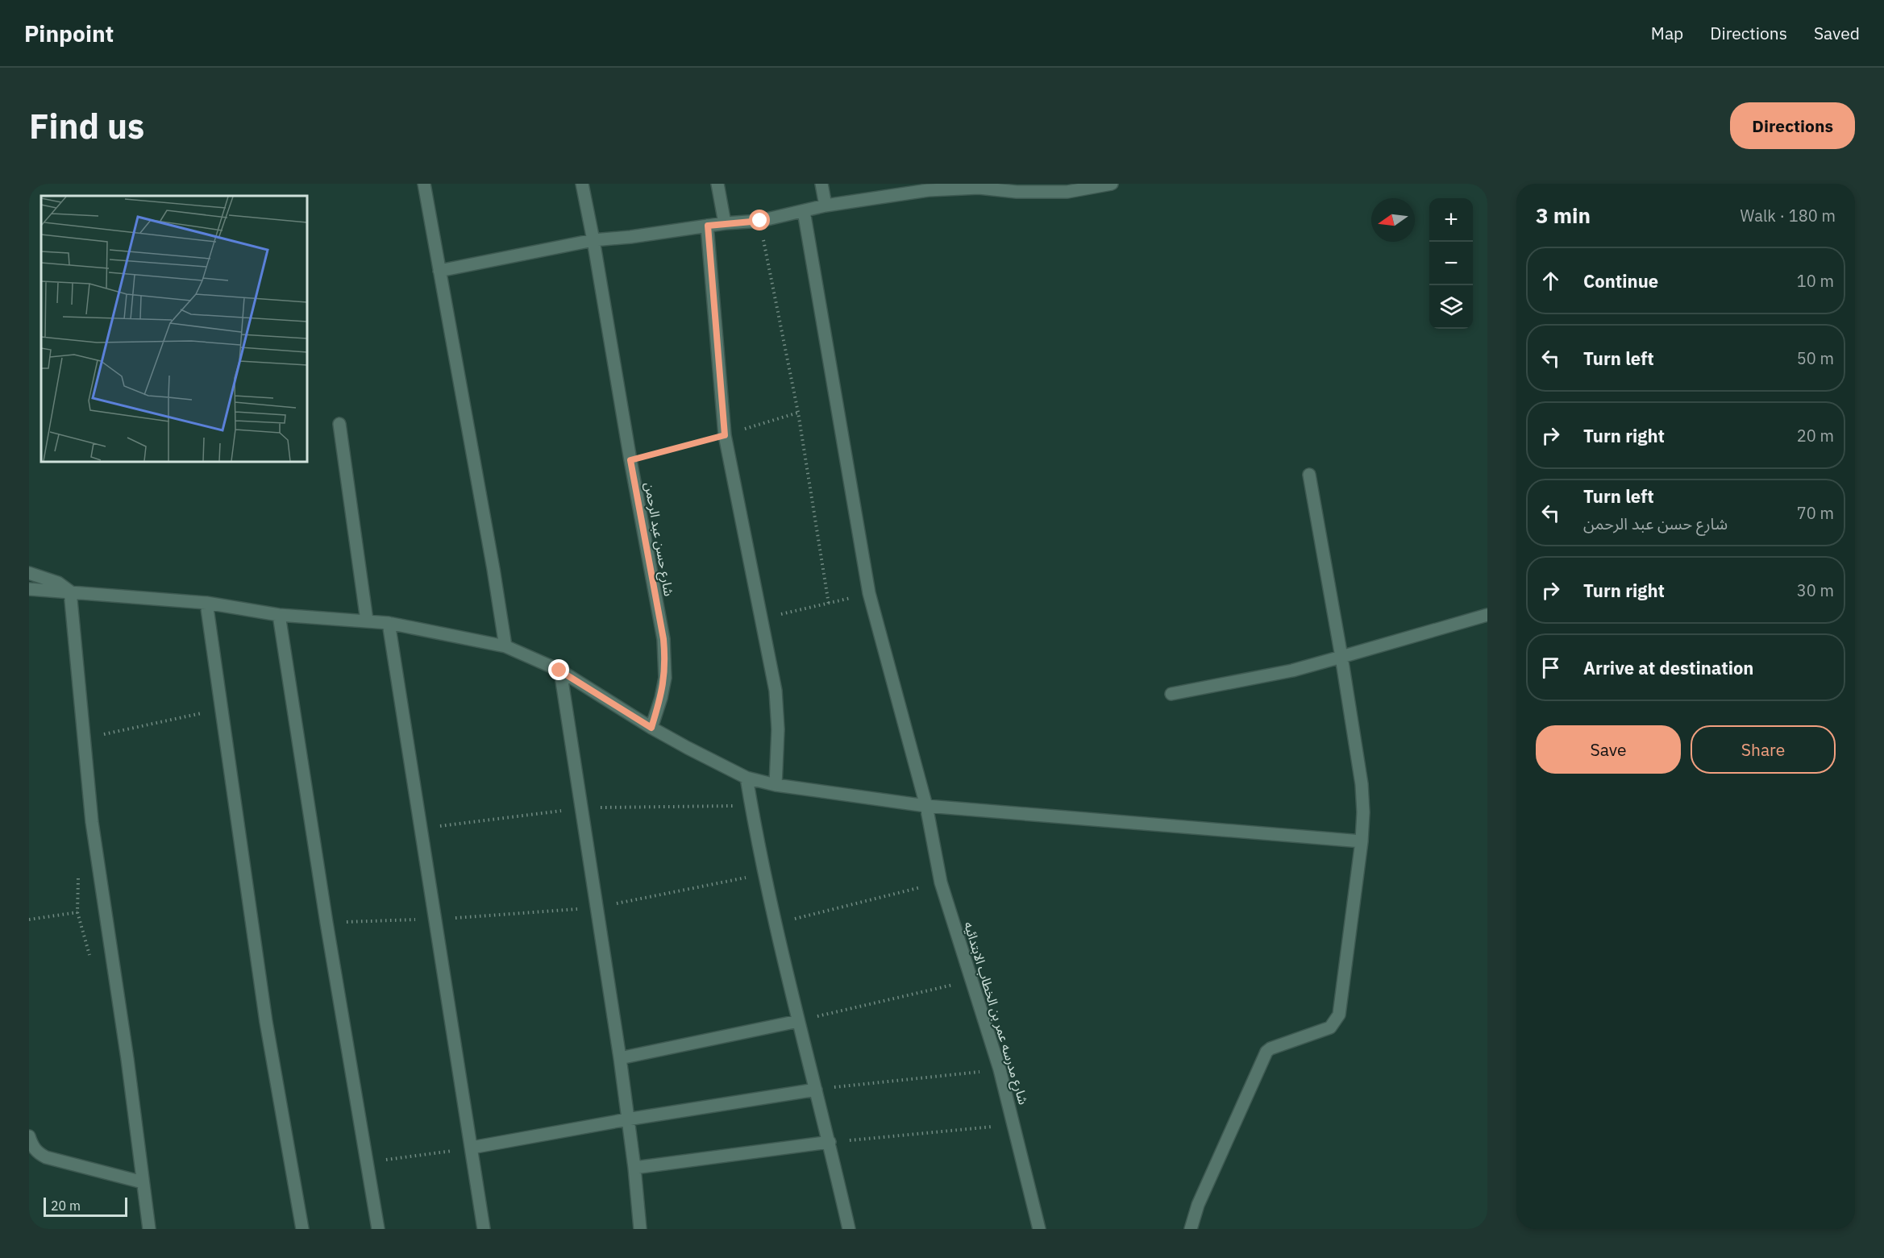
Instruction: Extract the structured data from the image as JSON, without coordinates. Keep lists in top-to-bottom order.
{
  "streets": {
    "street": ["شارع حسن عبد الرحمن", "شارع مدرسه عمر بن الخطاب الابتدائيه"]
  },
  "scale_bar": "20 m",
  "north": "left",
  "page": {
    "header": "Pinpoint",
    "nav": ["Map", "Directions", "Saved"],
    "buttons": [
      "Directions",
      ["Save", "Share"]
    ],
    "title": "Find us",
    "heading": ["3 min", "Walk · 180 m"],
    "map_buttons": ["+", "−"],
    "list": [
      ["Continue", "10 m"],
      ["Turn left", "50 m"],
      ["Turn right", "20 m"],
      ["Turn left", "شارع حسن عبد الرحمن", "70 m"],
      ["Turn right", "30 m"],
      "Arrive at destination"
    ],
    "scale": "20 m"
  }
}
